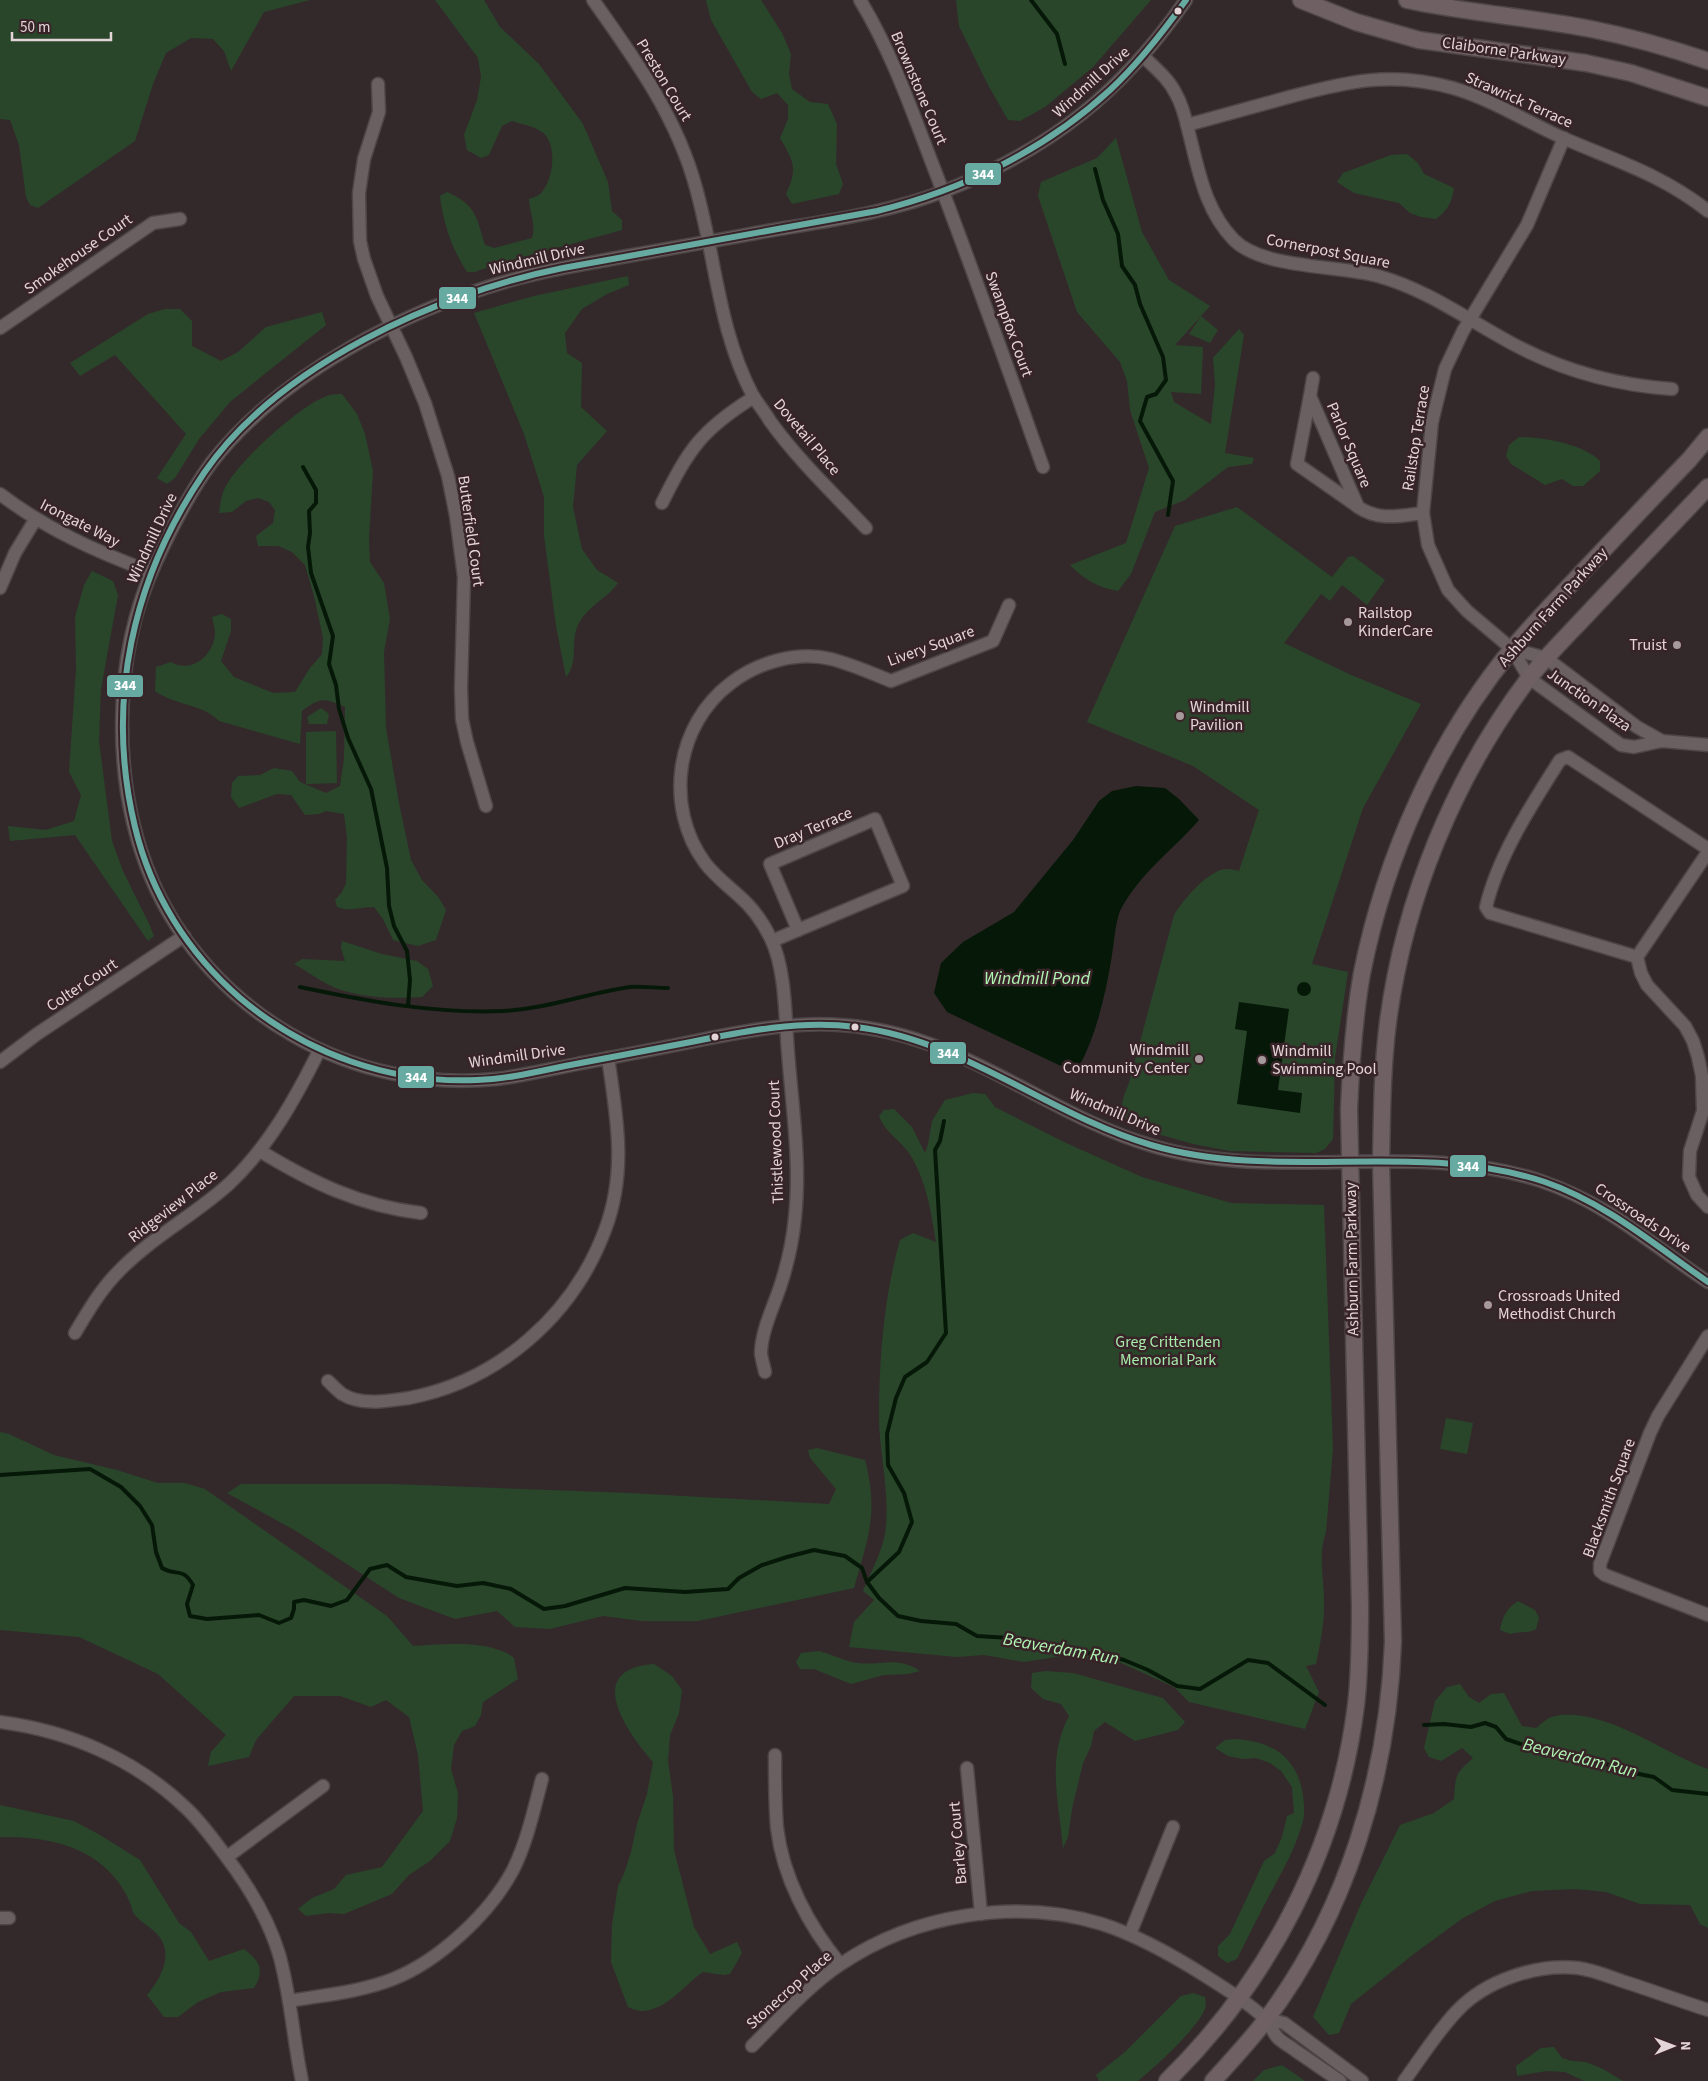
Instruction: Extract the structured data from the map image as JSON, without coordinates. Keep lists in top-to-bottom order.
{
  "streets": {
    "main road": ["Claiborne Parkway", "Ashburn Farm Parkway"],
    "street": [
      "Preston Court",
      "Windmill Drive",
      "Brownstone Court",
      "Strawrick Terrace",
      "Cornerpost Square",
      "Smokehouse Court",
      "Swampfox Court",
      "Dovetail Place",
      "Railstop Terrace",
      "Parlor Square",
      "Irongate Way",
      "Butterfield Court",
      "Livery Square",
      "Junction Plaza",
      "Dray Terrace",
      "Colter Court",
      "Thistlewood Court",
      "Ridgeview Place",
      "Crossroads Drive",
      "Blacksmith Square",
      "Barley Court",
      "Stonecrop Place"
    ]
  },
  "crossings": [
    ["Preston Court", "Windmill Drive"],
    ["Preston Court", "Dovetail Place"],
    ["Windmill Drive", "Brownstone Court"],
    ["Windmill Drive", "Cornerpost Square"],
    ["Windmill Drive", "Swampfox Court"],
    ["Windmill Drive", "Dovetail Place"],
    ["Windmill Drive", "Irongate Way"],
    ["Windmill Drive", "Butterfield Court"],
    ["Windmill Drive", "Ashburn Farm Parkway"],
    ["Windmill Drive", "Livery Square"],
    ["Windmill Drive", "Colter Court"],
    ["Windmill Drive", "Thistlewood Court"],
    ["Windmill Drive", "Ridgeview Place"],
    ["Windmill Drive", "Crossroads Drive"],
    ["Brownstone Court", "Swampfox Court"],
    ["Strawrick Terrace", "Cornerpost Square"],
    ["Strawrick Terrace", "Railstop Terrace"],
    ["Cornerpost Square", "Railstop Terrace"],
    ["Railstop Terrace", "Parlor Square"],
    ["Railstop Terrace", "Ashburn Farm Parkway"],
    ["Railstop Terrace", "Junction Plaza"],
    ["Ashburn Farm Parkway", "Junction Plaza"],
    ["Ashburn Farm Parkway", "Crossroads Drive"],
    ["Ashburn Farm Parkway", "Stonecrop Place"],
    ["Livery Square", "Dray Terrace"],
    ["Livery Square", "Thistlewood Court"],
    ["Barley Court", "Stonecrop Place"]
  ],
  "water": ["Windmill Pond", "Beaverdam Run"],
  "parks": ["Greg Crittenden Memorial Park"],
  "places": [
    "Railstop KinderCare",
    "Truist",
    "Windmill Pavilion",
    "Windmill Community Center",
    "Windmill Swimming Pool",
    "Crossroads United Methodist Church"
  ],
  "lines": ["transit line 344"],
  "scale_bar": "50 m",
  "north": "right"
}
